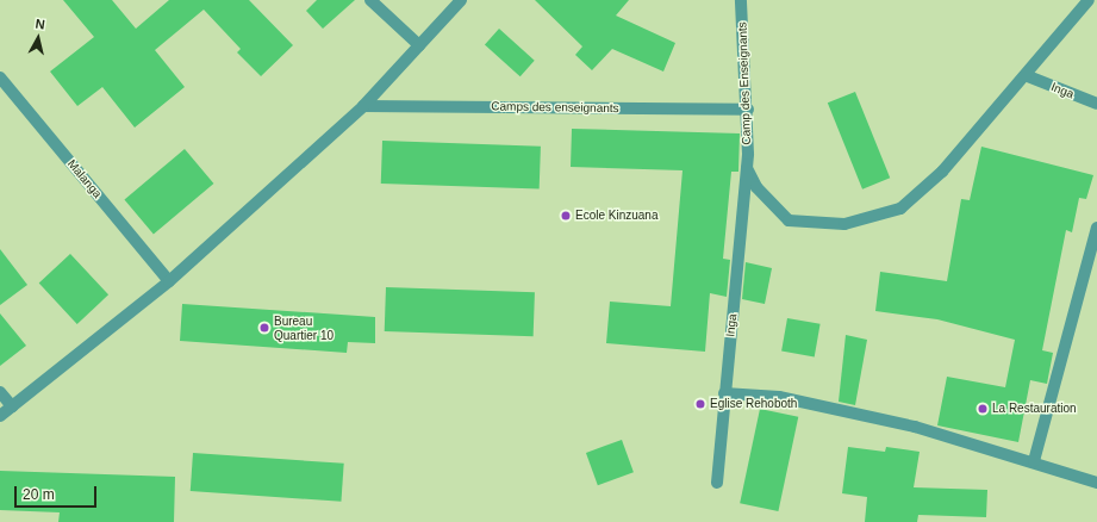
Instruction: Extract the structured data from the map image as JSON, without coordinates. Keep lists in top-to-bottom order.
{
  "streets": {
    "street": [
      "Camp des Enseignants",
      "Inga",
      "Camps des enseignants",
      "Malanga"
    ]
  },
  "crossings": [
    ["Camp des Enseignants", "Inga"],
    ["Camp des Enseignants", "Camps des enseignants"]
  ],
  "places": [
    "Ecole Kinzuana",
    "Bureau Quartier 10",
    "Eglise Rehoboth",
    "La Restauration"
  ],
  "scale_bar": "20 m",
  "north": "top"
}
